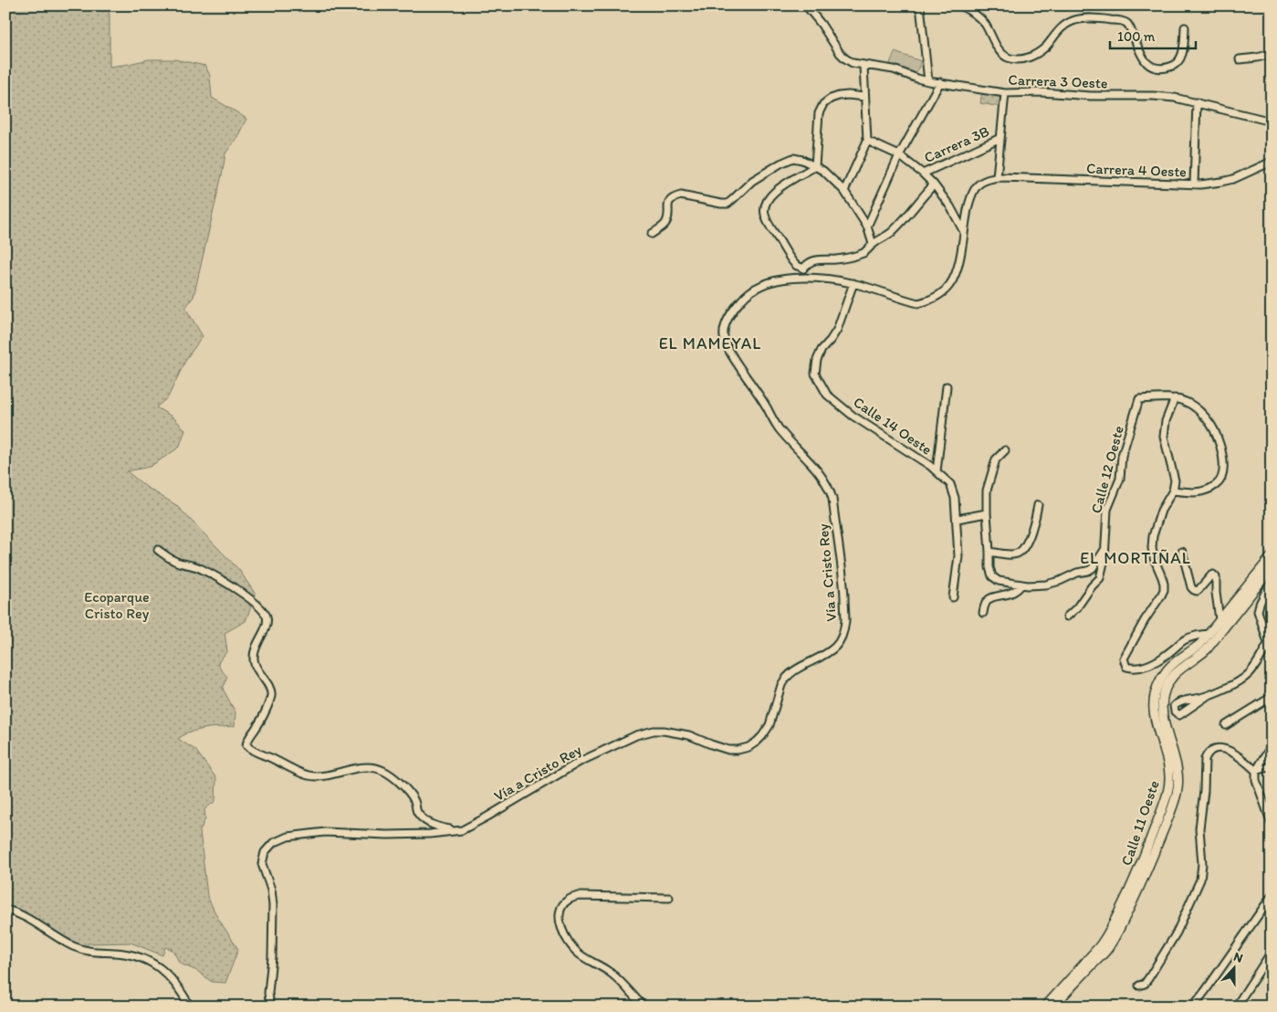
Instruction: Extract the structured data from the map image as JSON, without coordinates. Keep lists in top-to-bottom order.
{
  "streets": {
    "main road": ["Calle 11 Oeste"],
    "street": [
      "Carrera 3 Oeste",
      "Carrera 3B",
      "Carrera 4 Oeste",
      "Calle 14 Oeste",
      "Calle 12 Oeste",
      "Vía a Cristo Rey"
    ]
  },
  "crossings": [
    ["Carrera 4 Oeste", "Vía a Cristo Rey"],
    ["Calle 14 Oeste", "Vía a Cristo Rey"]
  ],
  "districts": ["EL MAMEYAL", "EL MORTIÑAL"],
  "parks": ["Ecoparque Cristo Rey"],
  "scale_bar": "100 m",
  "north": "top"
}
